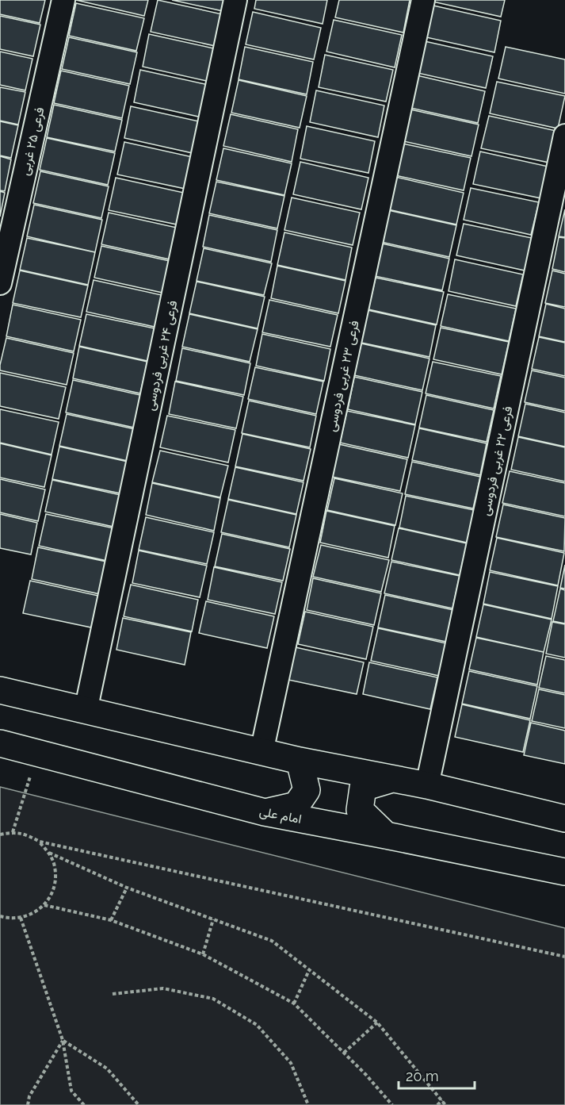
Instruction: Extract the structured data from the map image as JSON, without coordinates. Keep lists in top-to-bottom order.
{
  "streets": {
    "main road": ["امام علی"],
    "street": [
      "فرعی ۲۵ غربی",
      "فرعی ۲۴ غربی فردوسی",
      "فرعی ۲۳ غربی فردوسی",
      "فرعی ۲۲ غربی فردوسی"
    ]
  },
  "scale_bar": "20 m"
}
